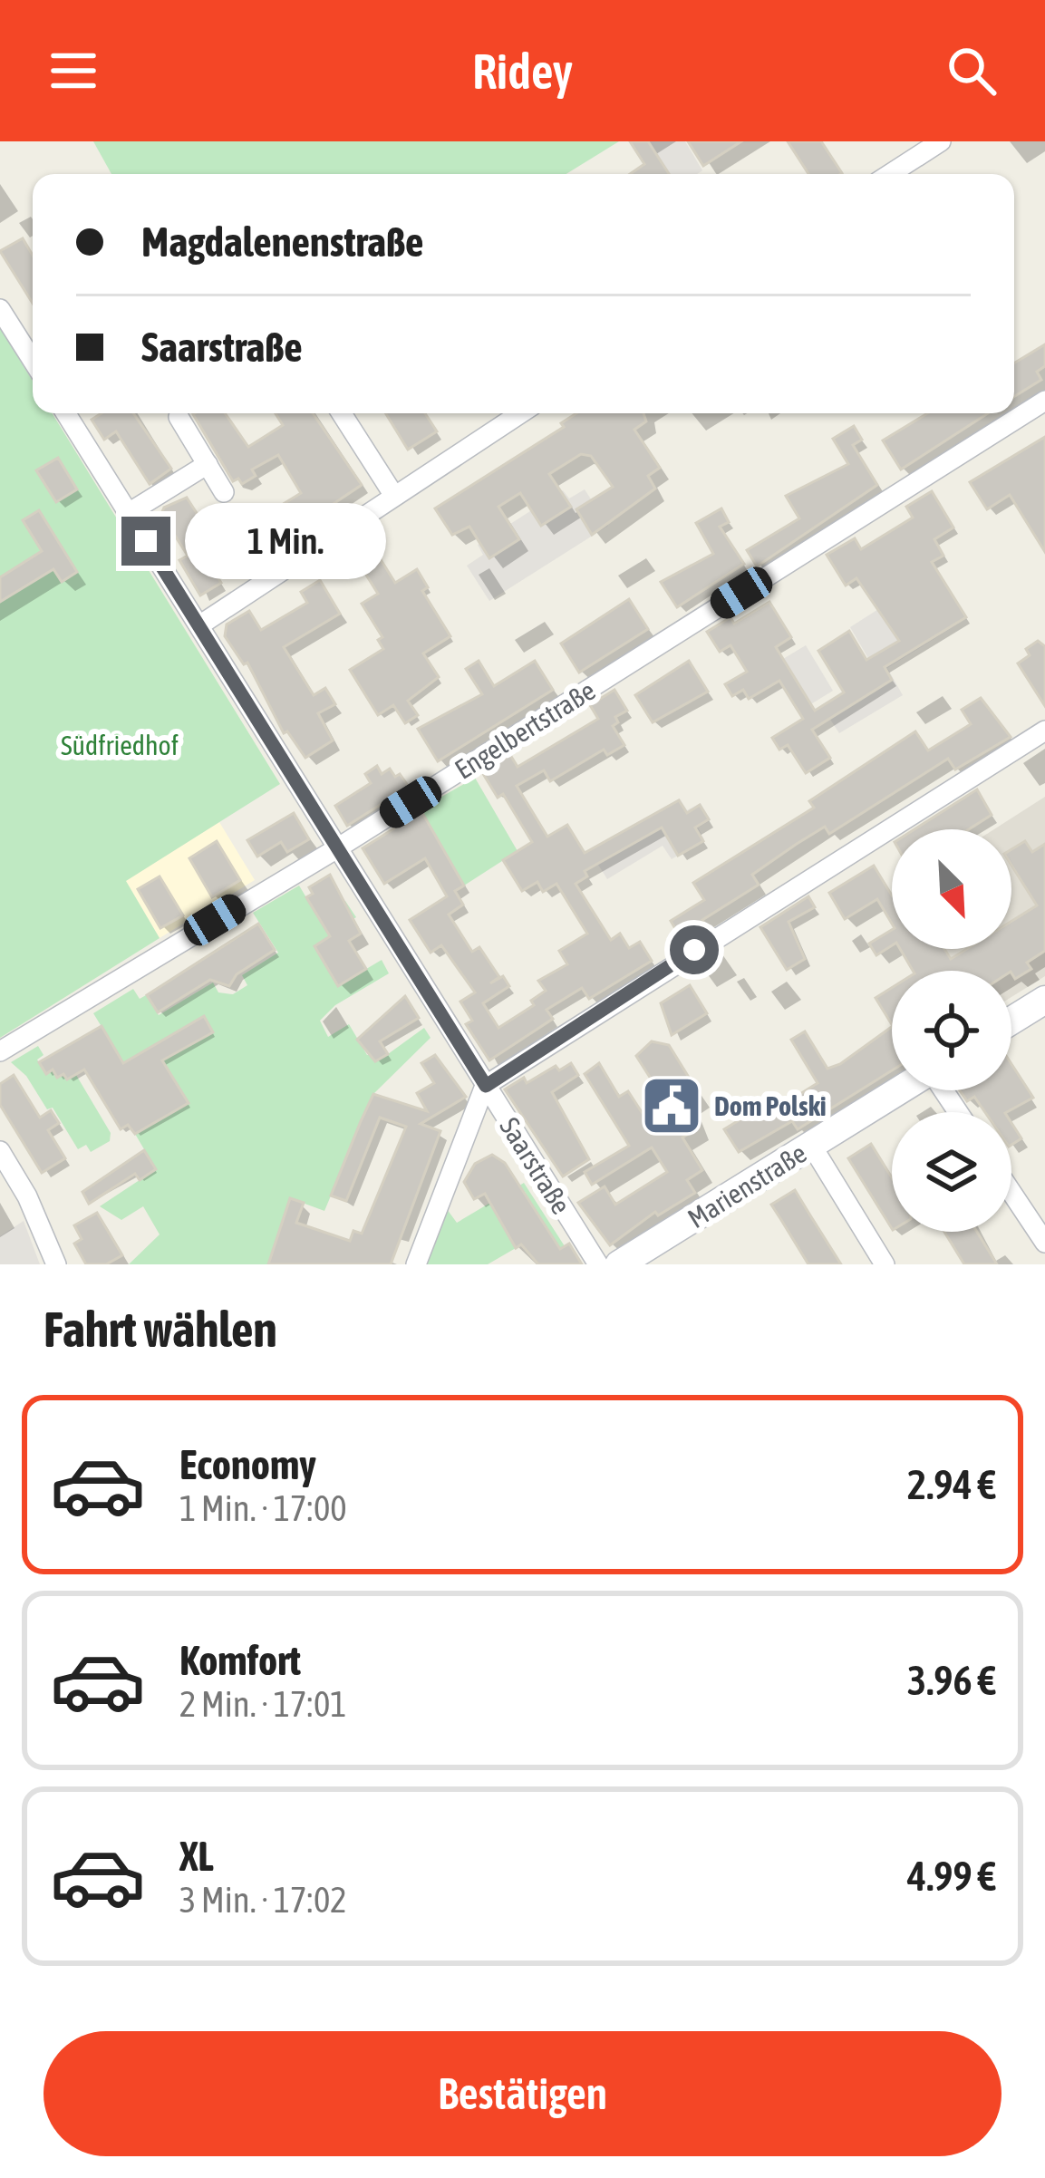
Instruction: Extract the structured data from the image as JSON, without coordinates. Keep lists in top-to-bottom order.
{
  "streets": {
    "street": ["Engelbertstraße", "Saarstraße", "Marienstraße"]
  },
  "crossings": [
    ["Engelbertstraße", "Saarstraße"]
  ],
  "parks": ["Südfriedhof"],
  "places": {
    "public building": ["Dom Polski"]
  },
  "north": "bottom right",
  "page": {
    "header": "Ridey",
    "banner": ["Magdalenenstraße", "Saarstraße"],
    "bubble": "1 Min.",
    "heading": "Fahrt wählen",
    "list": [
      {
        "name": "Economy",
        "note": "1 Min. · 17:00",
        "value": "2.94 €"
      },
      {
        "name": "Komfort",
        "note": "2 Min. · 17:01",
        "value": "3.96 €"
      },
      {
        "name": "XL",
        "note": "3 Min. · 17:02",
        "value": "4.99 €"
      }
    ],
    "buttons": "Bestätigen"
  }
}
